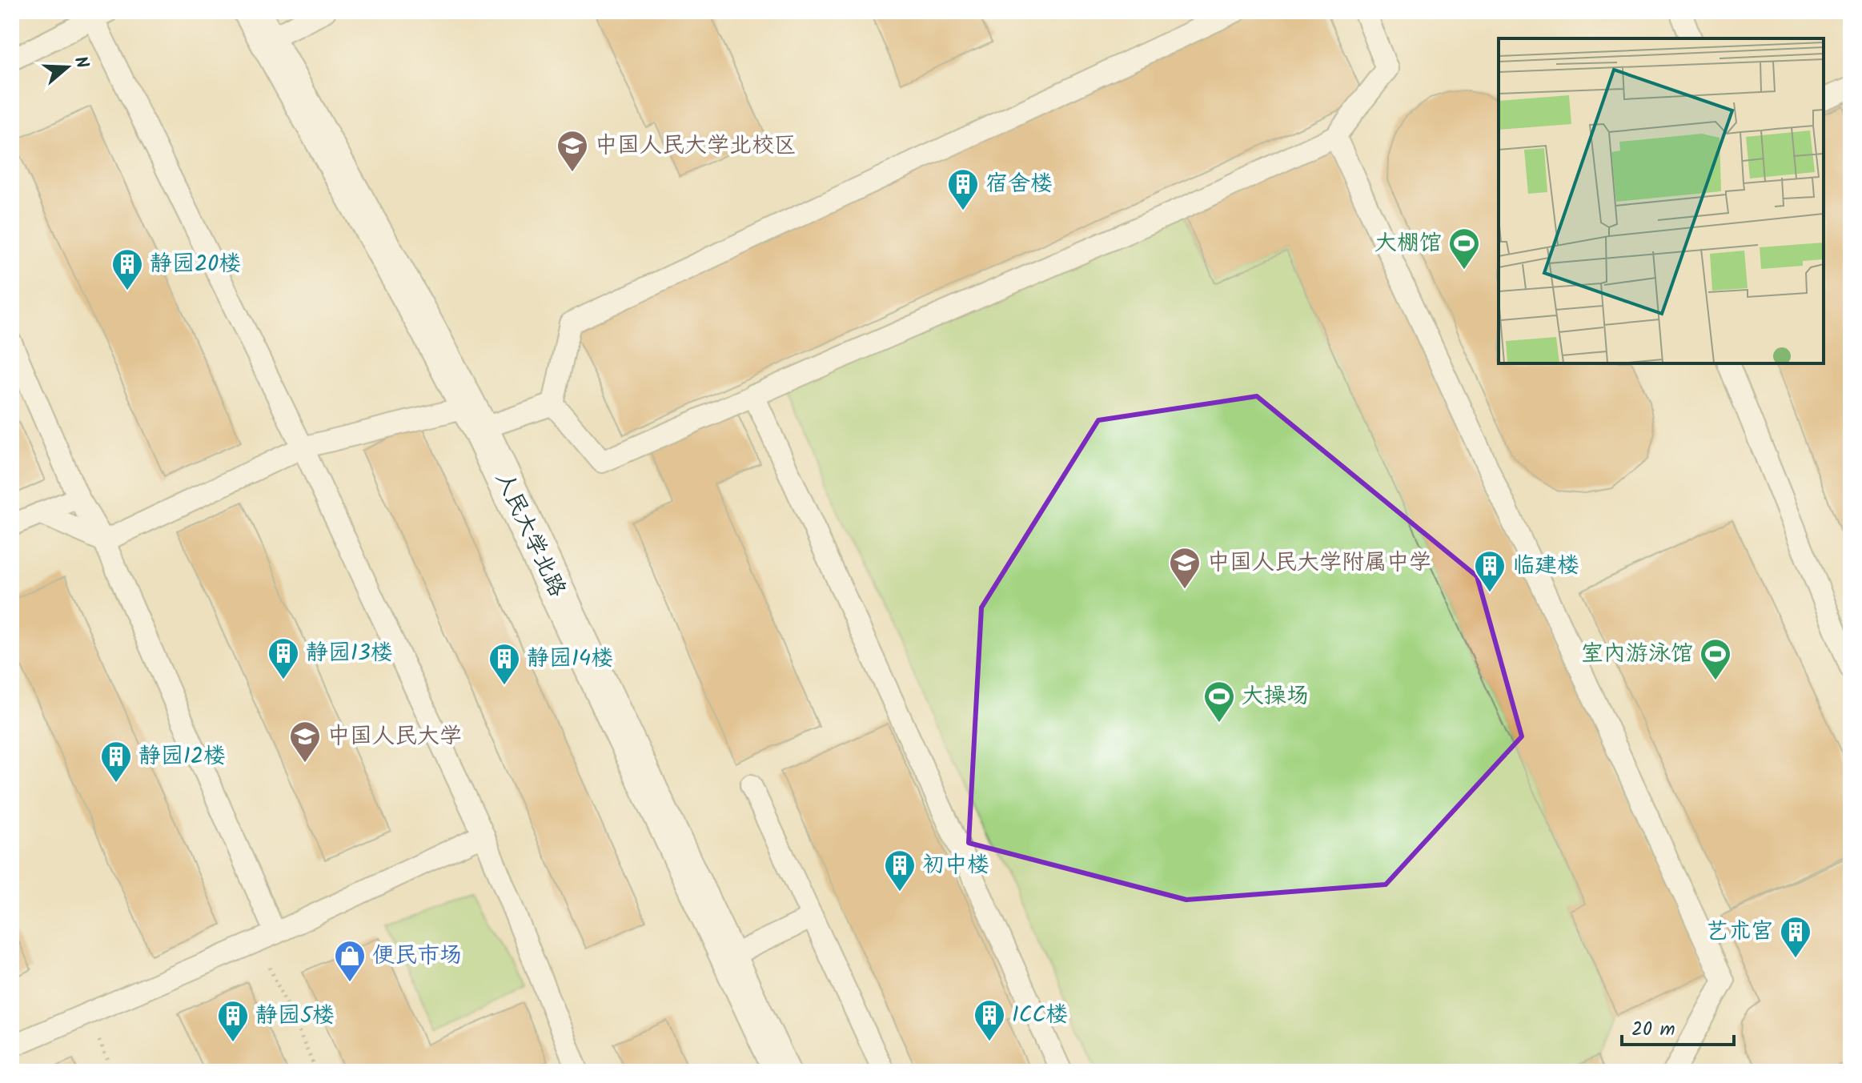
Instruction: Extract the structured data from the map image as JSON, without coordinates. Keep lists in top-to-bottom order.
{
  "streets": {
    "street": ["人民大学北路"]
  },
  "places": {
    "school or university": ["中国人民大学北校区", "中国人民大学附属中学", "中国人民大学"],
    "building": [
      "宿舍楼",
      "静园20楼",
      "临建楼",
      "静园13楼",
      "静园14楼",
      "静园12楼",
      "初中楼",
      "艺术宫",
      "ICC楼",
      "静园5楼"
    ],
    "sports": ["大棚馆", "室内游泳馆", "大操场"],
    "shop": ["便民市场"]
  },
  "scale_bar": "20 m",
  "north": "right"
}
